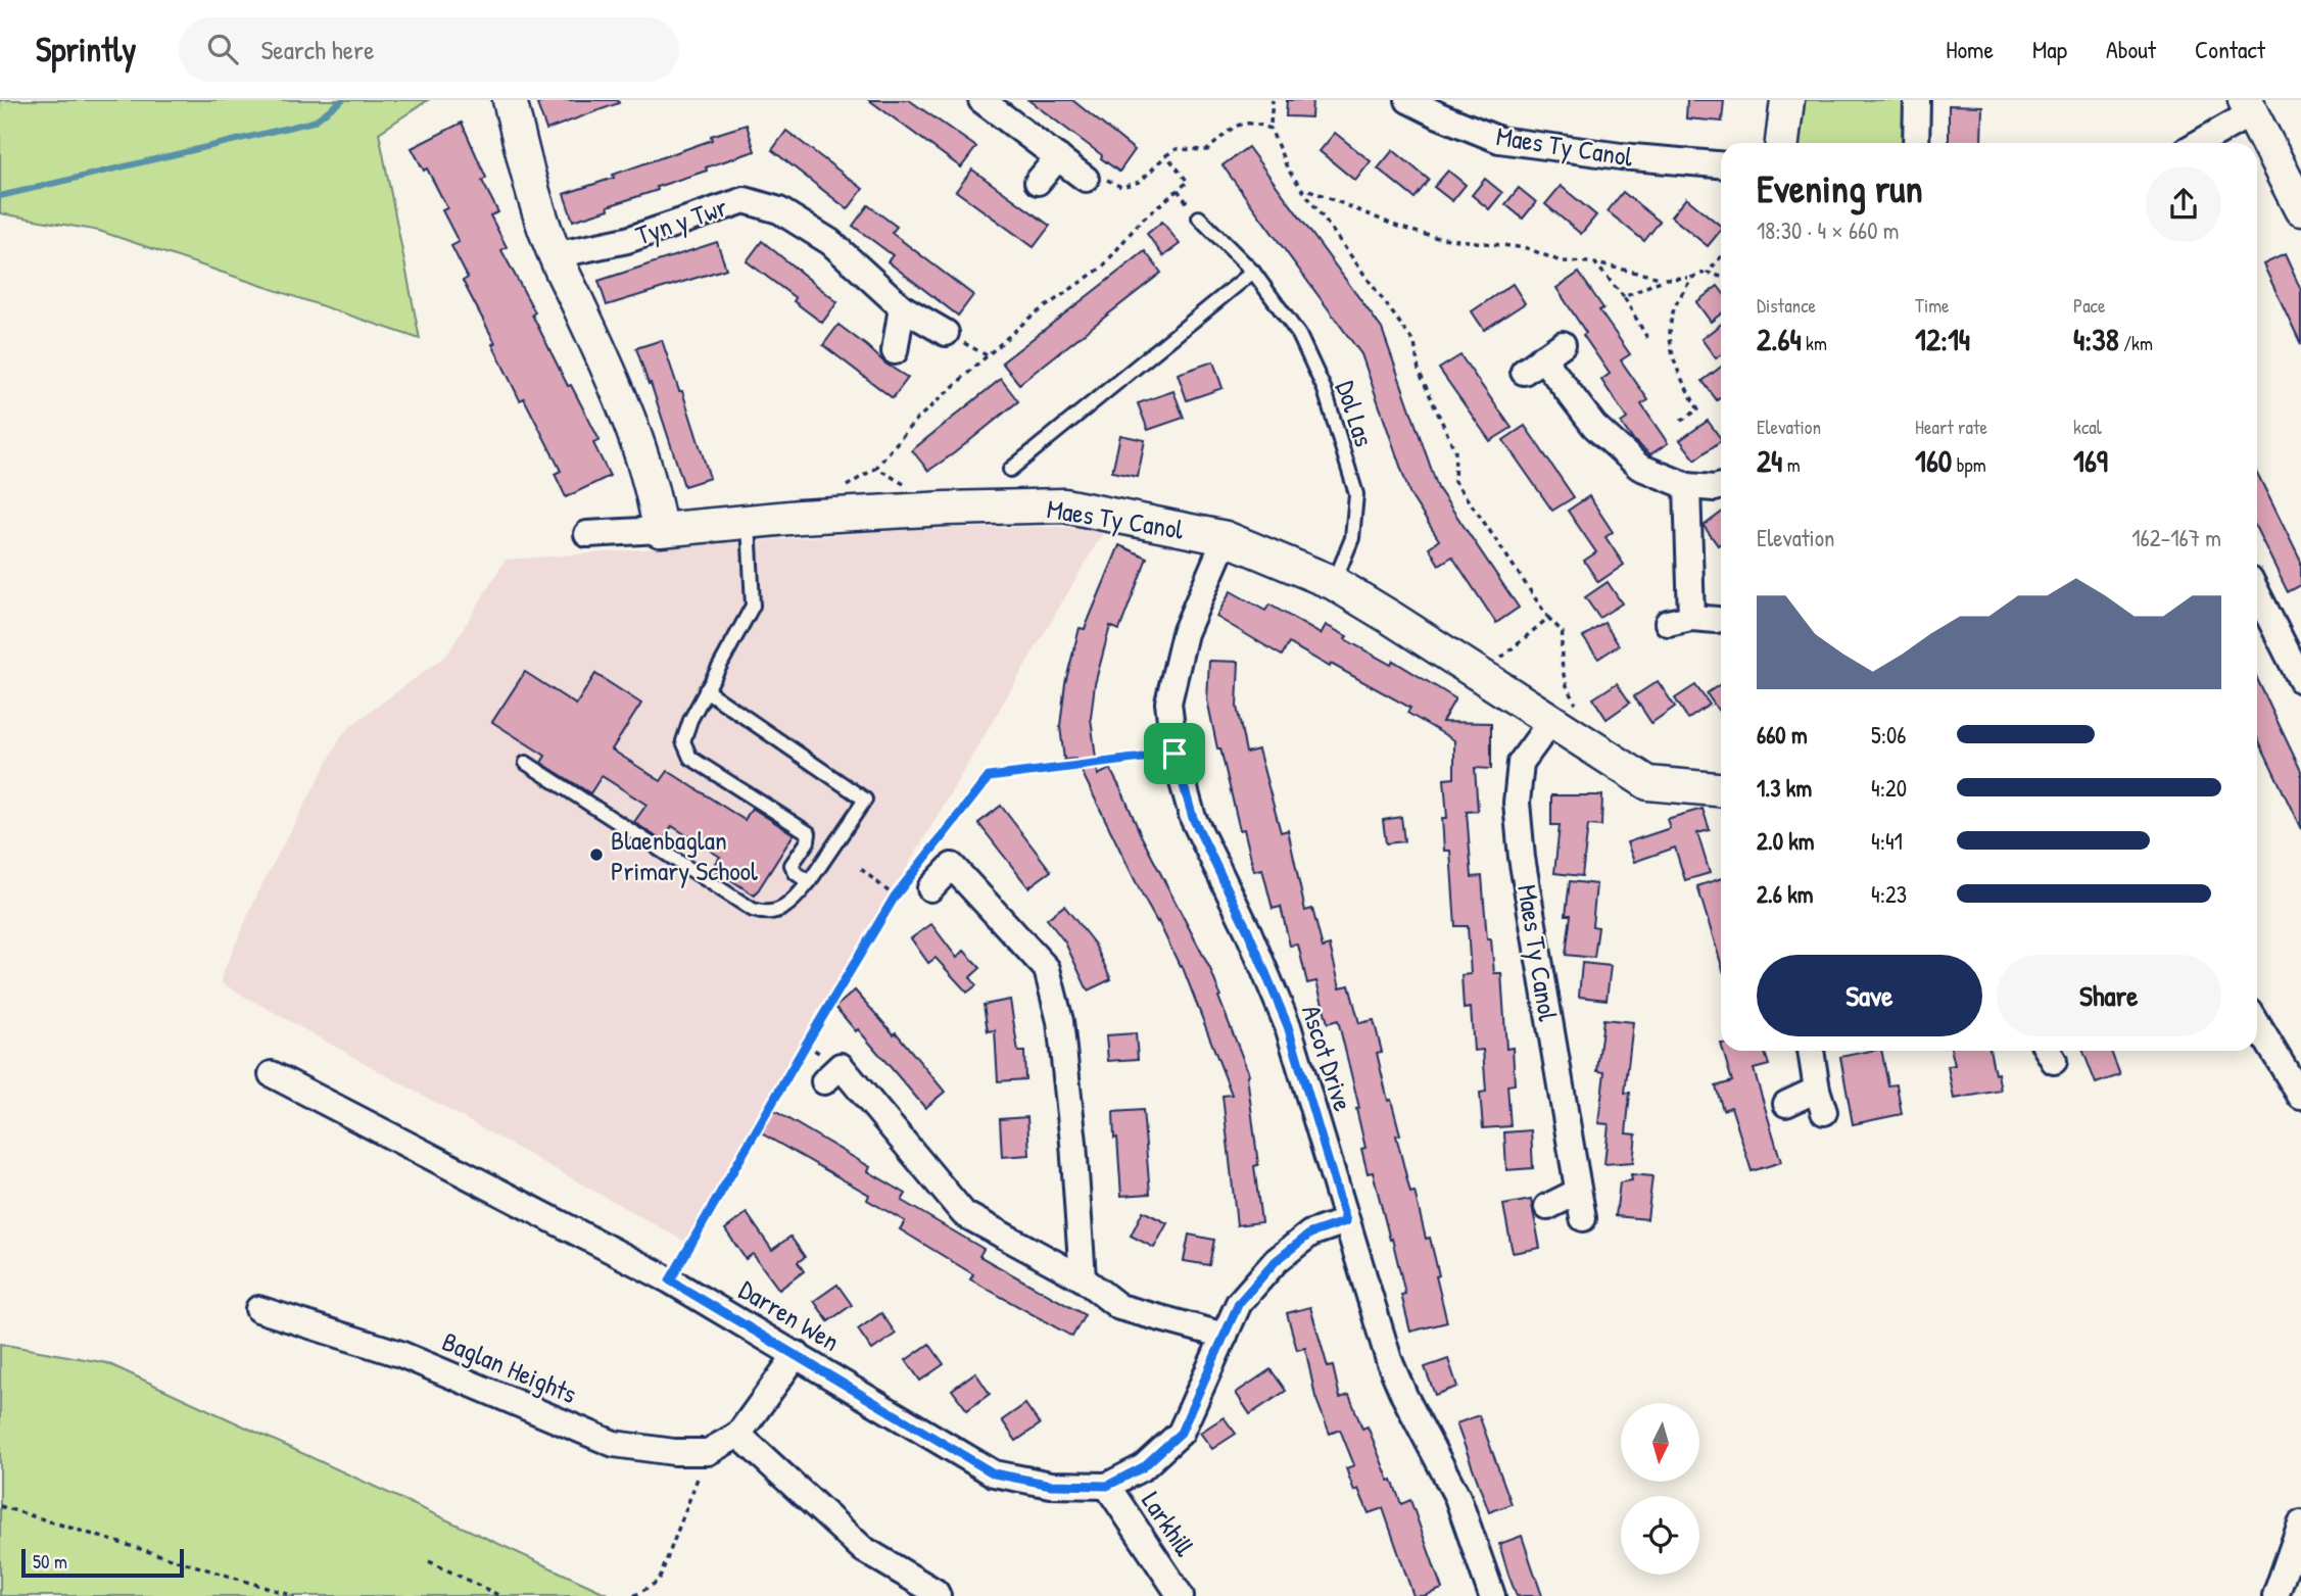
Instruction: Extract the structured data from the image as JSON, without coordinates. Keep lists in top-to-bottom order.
{
  "streets": {
    "street": [
      "Maes Ty Canol",
      "Tyn y Twr",
      "Ascot Drive",
      "Darren Wen",
      "Baglan Heights",
      "Larkhill"
    ],
    "lane": ["Dol Las"]
  },
  "crossings": [
    ["Maes Ty Canol", "Dol Las"],
    ["Maes Ty Canol", "Ascot Drive"],
    ["Ascot Drive", "Darren Wen"],
    ["Darren Wen", "Baglan Heights"],
    ["Darren Wen", "Larkhill"]
  ],
  "places": ["Blaenbaglan Primary School"],
  "scale_bar": "50 m",
  "north": "bottom",
  "page": {
    "header": "Sprintly",
    "search": "Search here",
    "nav": [
      "Home",
      "Map",
      "About",
      "Contact"
    ],
    "heading": ["Evening run", "18:30 · 4 × 660 m"],
    "stats": [
      ["Distance", "2.64 km"],
      ["Time", "12:14"],
      ["Pace", "4:38 /km"],
      ["Elevation", "24 m"],
      ["Heart rate", "160 bpm"],
      ["kcal", "169"]
    ],
    "chart": ["Elevation", "162–167 m"],
    "list": [
      {
        "name": "660 m",
        "note": "5:06"
      },
      {
        "name": "1.3 km",
        "note": "4:20"
      },
      {
        "name": "2.0 km",
        "note": "4:41"
      },
      {
        "name": "2.6 km",
        "note": "4:23"
      }
    ],
    "buttons": ["Save", "Share"],
    "scale": "50 m"
  }
}
